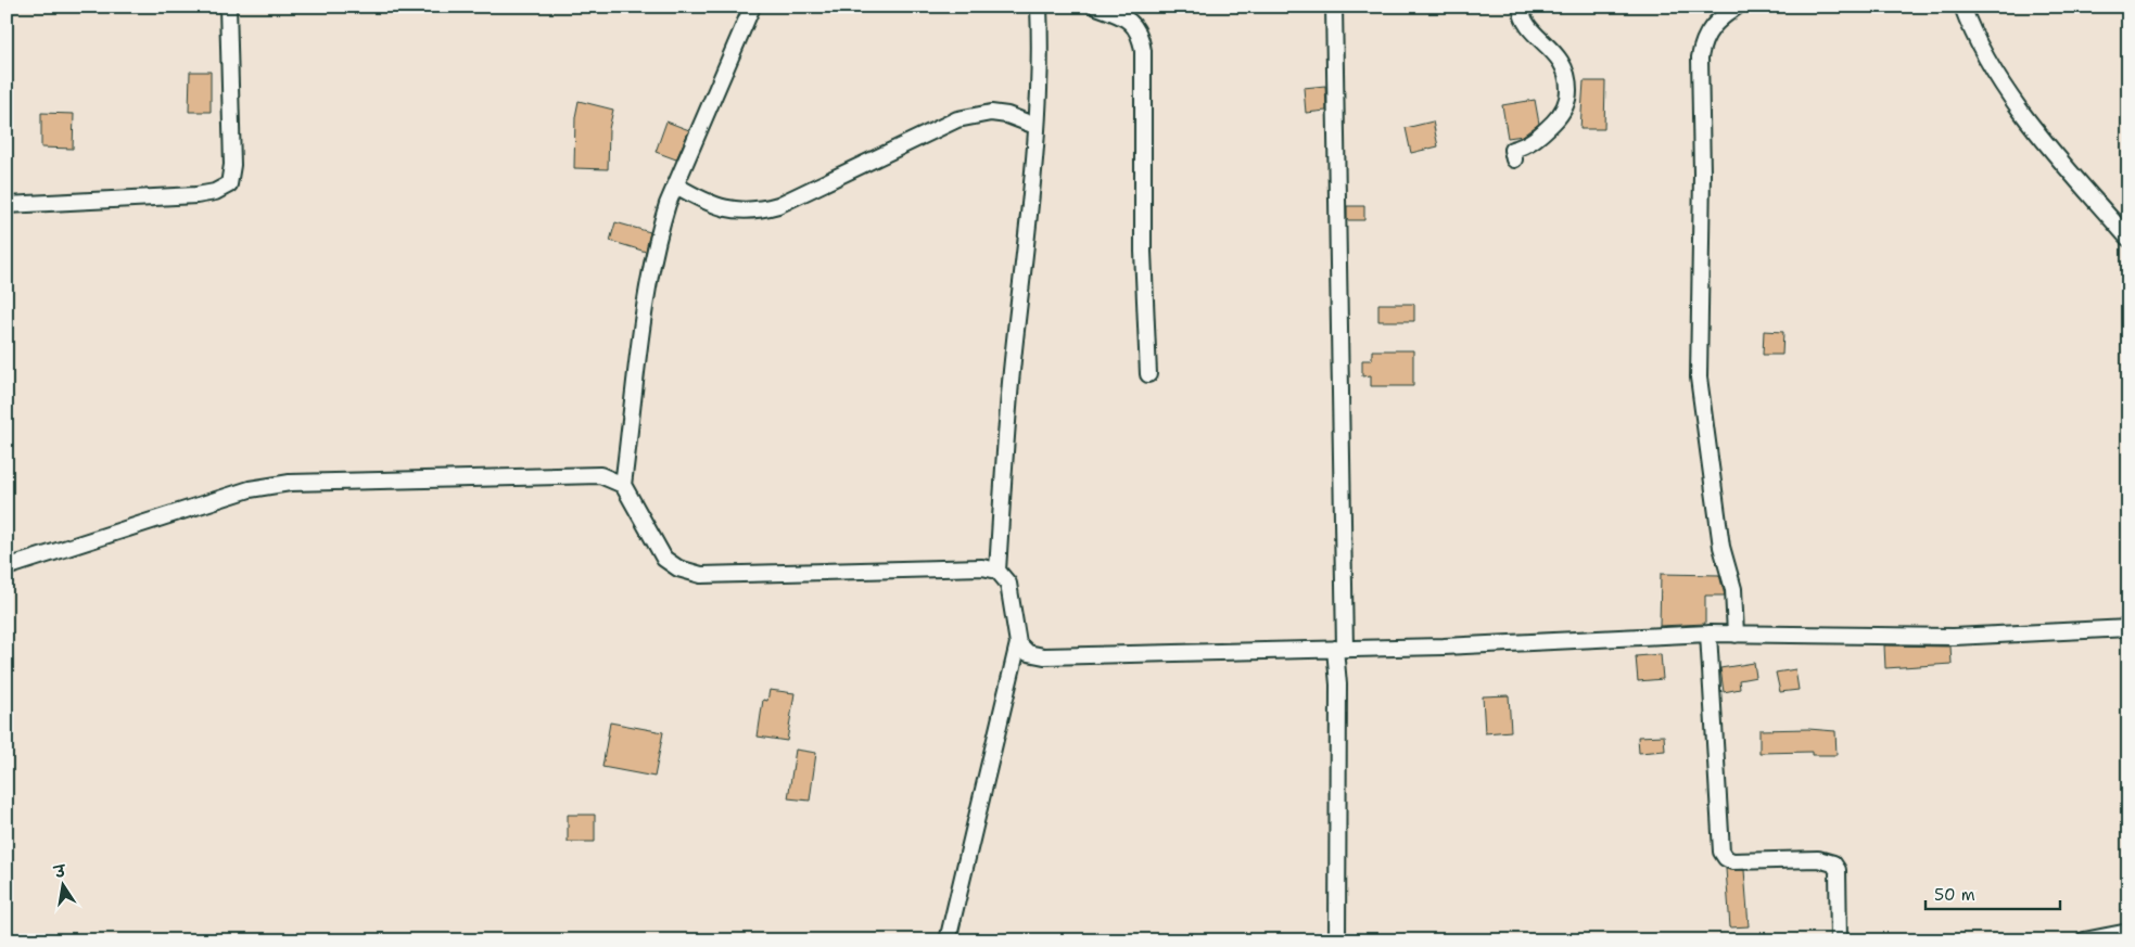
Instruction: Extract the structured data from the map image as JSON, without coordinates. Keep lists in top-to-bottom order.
{
  "scale_bar": "50 m",
  "north": "top"
}
